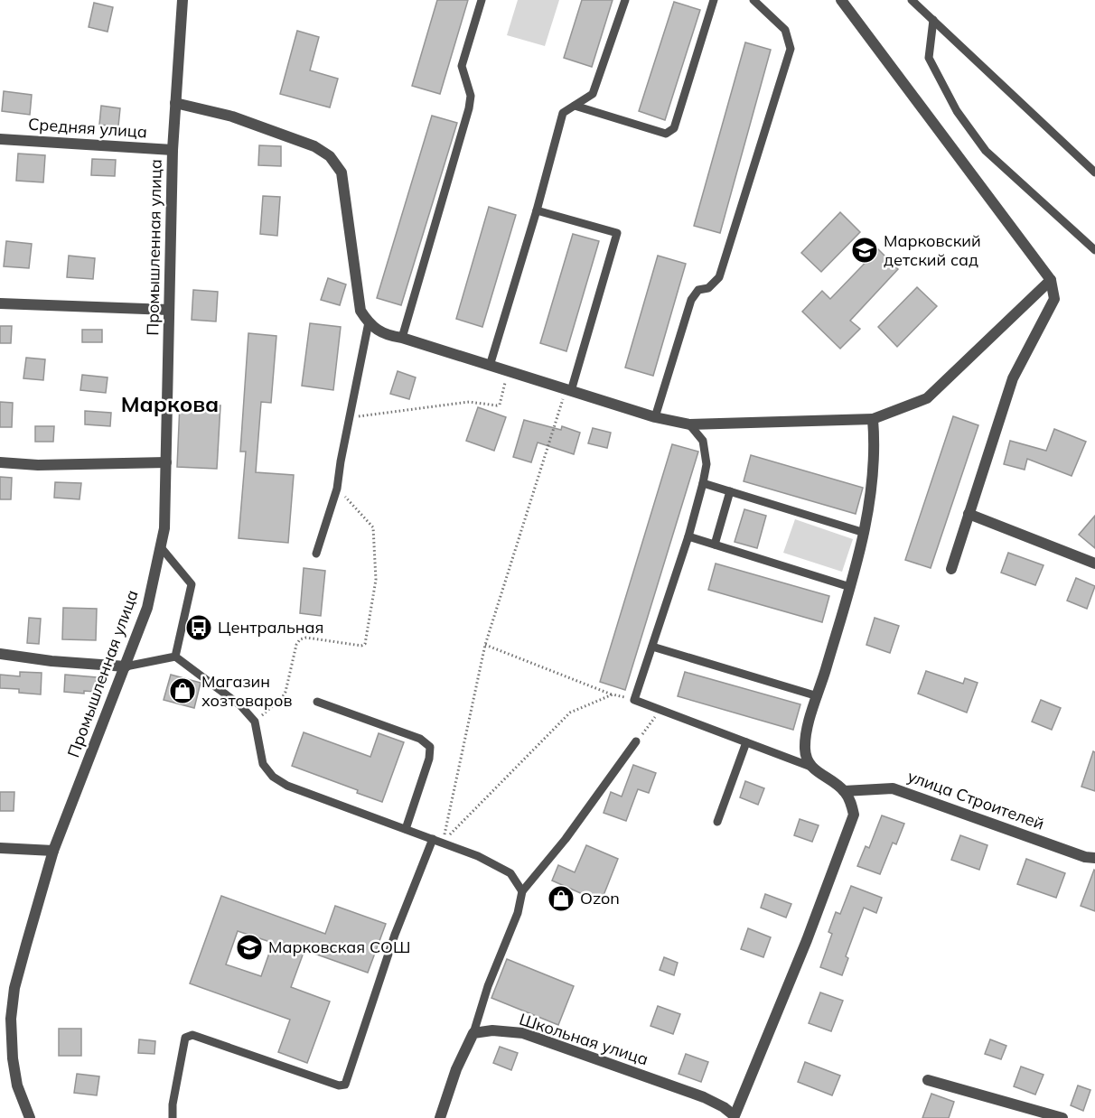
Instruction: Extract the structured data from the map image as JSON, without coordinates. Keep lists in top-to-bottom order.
{
  "streets": {
    "street": [
      "Средняя улица",
      "Промышленная улица",
      "улица Строителей",
      "Школьная улица"
    ]
  },
  "crossings": [
    ["Средняя улица", "Промышленная улица"]
  ],
  "districts": ["Маркова"],
  "places": {
    "school or university": ["Марковский детский сад", "Марковская СОШ"],
    "bus stop": ["Центральная"],
    "shop": ["Магазин хозтоваров", "Ozon"]
  }
}
